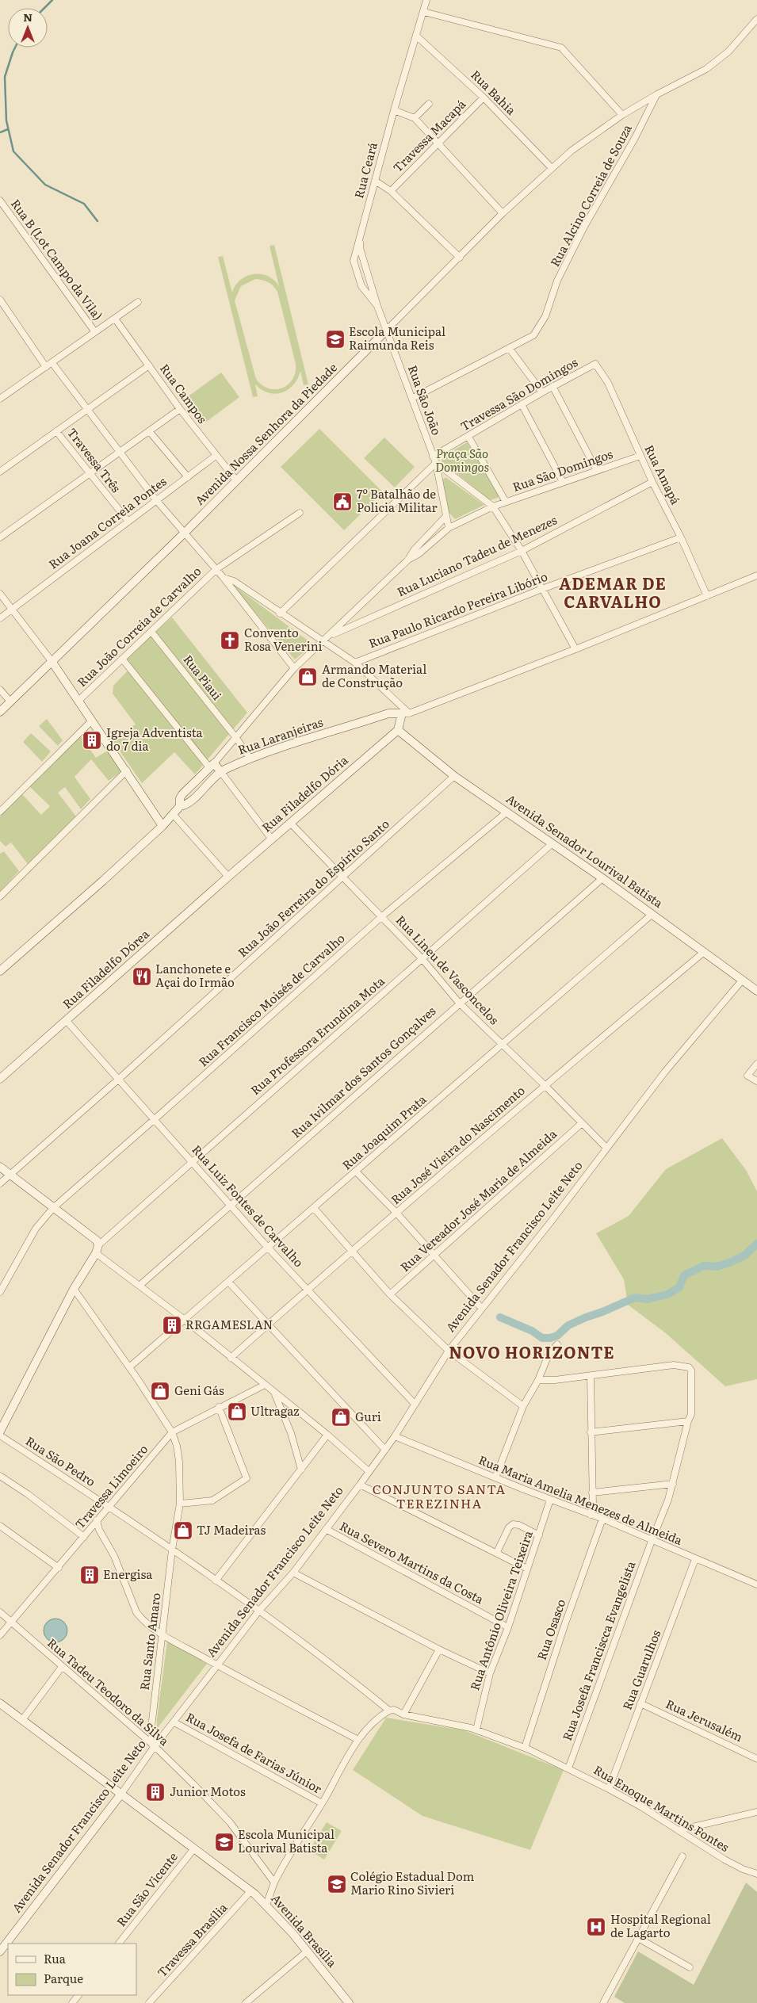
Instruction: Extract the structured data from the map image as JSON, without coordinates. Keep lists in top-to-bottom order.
{
  "streets": {
    "street": [
      "Rua Bahia",
      "Travessa Macapá",
      "Rua Ceará",
      "Rua Alcino Correia de Souza",
      "Rua B (Lot Campo da Vila)",
      "Rua Campos",
      "Travessa São Domingos",
      "Rua São João",
      "Avenida Nossa Senhora da Piedade",
      "Travessa Três",
      "Rua São Domingos",
      "Rua Amapá",
      "Rua Joana Correia Pontes",
      "Rua Luciano Tadeu de Menezes",
      "Rua Paulo Ricardo Pereira Libório",
      "Rua João Correia de Carvalho",
      "Rua Piaui",
      "Rua Laranjeiras",
      "Rua Filadelfo Dória",
      "Avenida Senador Lourival Batista",
      "Rua João Ferreira do Espírito Santo",
      "Rua Filadelfo Dórea",
      "Rua Lineu de Vasconcelos",
      "Rua Francisco Moisés de Carvalho",
      "Rua Professora Erundina Mota",
      "Rua Ivilmar dos Santos Gonçalves",
      "Rua Joaquim Prata",
      "Rua José Vieira do Nascimento",
      "Rua Vereador José Maria de Almeida",
      "Rua Luiz Fontes de Carvalho",
      "Avenida Senador Francisco Leite Neto",
      "Rua São Pedro",
      "Travessa Limoeiro",
      "Rua Maria Amelia Menezes de Almeida",
      "Rua Severo Martins da Costa",
      "Rua Antônio Oliveira Teixeira",
      "Rua Osasco",
      "Rua Santo Amaro",
      "Rua Josefa Franciscca Evangelista",
      "Rua Guarulhos",
      "Rua Tadeu Teodoro da Silva",
      "Rua Jerusalém",
      "Rua Josefa de Farias Júnior",
      "Rua Enoque Martins Fontes",
      "Rua São Vicente",
      "Avenida Brasília",
      "Travessa Brasília"
    ]
  },
  "crossings": [
    ["Rua Bahia", "Travessa Macapá"],
    ["Rua Bahia", "Rua Ceará"],
    ["Rua Bahia", "Avenida Nossa Senhora da Piedade"],
    ["Rua Ceará", "Rua São João"],
    ["Rua Alcino Correia de Souza", "Rua São João"],
    ["Rua Alcino Correia de Souza", "Avenida Nossa Senhora da Piedade"],
    ["Rua Campos", "Avenida Nossa Senhora da Piedade"],
    ["Rua Campos", "Rua Joana Correia Pontes"],
    ["Travessa São Domingos", "Rua São João"],
    ["Travessa São Domingos", "Rua Amapá"],
    ["Rua São João", "Avenida Nossa Senhora da Piedade"],
    ["Travessa Três", "Rua Joana Correia Pontes"],
    ["Rua São Domingos", "Rua Amapá"],
    ["Rua Amapá", "Rua Luciano Tadeu de Menezes"],
    ["Rua Amapá", "Rua Paulo Ricardo Pereira Libório"],
    ["Rua João Correia de Carvalho", "Rua Piaui"],
    ["Rua Piaui", "Rua Laranjeiras"],
    ["Rua Filadelfo Dória", "Avenida Senador Lourival Batista"],
    ["Rua Filadelfo Dória", "Rua Filadelfo Dórea"],
    ["Rua Filadelfo Dória", "Rua Lineu de Vasconcelos"],
    ["Avenida Senador Lourival Batista", "Rua João Ferreira do Espírito Santo"],
    ["Avenida Senador Lourival Batista", "Rua Francisco Moisés de Carvalho"],
    ["Avenida Senador Lourival Batista", "Rua Professora Erundina Mota"],
    ["Avenida Senador Lourival Batista", "Rua Ivilmar dos Santos Gonçalves"],
    ["Avenida Senador Lourival Batista", "Rua Joaquim Prata"],
    ["Avenida Senador Lourival Batista", "Rua José Vieira do Nascimento"],
    ["Avenida Senador Lourival Batista", "Avenida Senador Francisco Leite Neto"],
    ["Rua João Ferreira do Espírito Santo", "Rua Lineu de Vasconcelos"],
    ["Rua João Ferreira do Espírito Santo", "Rua Luiz Fontes de Carvalho"],
    ["Rua Filadelfo Dórea", "Rua Luiz Fontes de Carvalho"],
    ["Rua Lineu de Vasconcelos", "Rua Francisco Moisés de Carvalho"],
    ["Rua Lineu de Vasconcelos", "Rua Professora Erundina Mota"],
    ["Rua Lineu de Vasconcelos", "Rua Ivilmar dos Santos Gonçalves"],
    ["Rua Lineu de Vasconcelos", "Rua Joaquim Prata"],
    ["Rua Lineu de Vasconcelos", "Rua José Vieira do Nascimento"],
    ["Rua Lineu de Vasconcelos", "Rua Vereador José Maria de Almeida"],
    ["Rua Lineu de Vasconcelos", "Avenida Senador Francisco Leite Neto"],
    ["Rua Francisco Moisés de Carvalho", "Rua Luiz Fontes de Carvalho"],
    ["Rua Professora Erundina Mota", "Rua Luiz Fontes de Carvalho"],
    ["Rua Ivilmar dos Santos Gonçalves", "Rua Luiz Fontes de Carvalho"],
    ["Rua Joaquim Prata", "Rua Luiz Fontes de Carvalho"],
    ["Rua Joaquim Prata", "Rua Santo Amaro"],
    ["Rua José Vieira do Nascimento", "Rua Luiz Fontes de Carvalho"],
    ["Rua Luiz Fontes de Carvalho", "Avenida Senador Francisco Leite Neto"],
    ["Avenida Senador Francisco Leite Neto", "Rua Maria Amelia Menezes de Almeida"],
    ["Avenida Senador Francisco Leite Neto", "Rua Severo Martins da Costa"],
    ["Avenida Senador Francisco Leite Neto", "Rua Santo Amaro"],
    ["Avenida Senador Francisco Leite Neto", "Rua Tadeu Teodoro da Silva"],
    ["Avenida Senador Francisco Leite Neto", "Rua Josefa de Farias Júnior"],
    ["Avenida Senador Francisco Leite Neto", "Rua Enoque Martins Fontes"],
    ["Avenida Senador Francisco Leite Neto", "Avenida Brasília"],
    ["Rua São Pedro", "Travessa Limoeiro"],
    ["Rua São Pedro", "Rua Enoque Martins Fontes"],
    ["Travessa Limoeiro", "Rua Santo Amaro"],
    ["Travessa Limoeiro", "Rua Tadeu Teodoro da Silva"],
    ["Travessa Limoeiro", "Rua Enoque Martins Fontes"],
    ["Rua Maria Amelia Menezes de Almeida", "Rua Antônio Oliveira Teixeira"],
    ["Rua Maria Amelia Menezes de Almeida", "Rua Osasco"],
    ["Rua Maria Amelia Menezes de Almeida", "Rua Josefa Franciscca Evangelista"],
    ["Rua Maria Amelia Menezes de Almeida", "Rua Guarulhos"],
    ["Rua Severo Martins da Costa", "Rua Antônio Oliveira Teixeira"],
    ["Rua Antônio Oliveira Teixeira", "Rua Enoque Martins Fontes"],
    ["Rua Osasco", "Rua Enoque Martins Fontes"],
    ["Rua Santo Amaro", "Rua Tadeu Teodoro da Silva"],
    ["Rua Santo Amaro", "Rua Enoque Martins Fontes"],
    ["Rua Josefa Franciscca Evangelista", "Rua Enoque Martins Fontes"],
    ["Rua Guarulhos", "Rua Jerusalém"],
    ["Rua Guarulhos", "Rua Enoque Martins Fontes"],
    ["Rua São Vicente", "Avenida Brasília"],
    ["Avenida Brasília", "Travessa Brasília"]
  ],
  "districts": ["ADEMAR DE CARVALHO", "NOVO HORIZONTE", "CONJUNTO SANTA TEREZINHA"],
  "parks": ["Praça São Domingos"],
  "places": {
    "school or university": ["Escola Municipal Raimunda Reis", "Escola Municipal Lourival Batista", "Colégio Estadual Dom Mario Rino Sivieri"],
    "public building": ["7º Batalhão de Policia Militar"],
    "church": ["Convento Rosa Venerini"],
    "shop": [
      "Armando Material de Construção",
      "Geni Gás",
      "Ultragaz",
      "Guri",
      "TJ Madeiras"
    ],
    "building": [
      "Igreja Adventista do 7 dia",
      "RRGAMESLAN",
      "Energisa",
      "Junior Motos"
    ],
    "restaurant": ["Lanchonete e Açai do Irmão"],
    "hospital": ["Hospital Regional de Lagarto"]
  },
  "legend": ["Rua", "Parque"],
  "north": "top"
}
